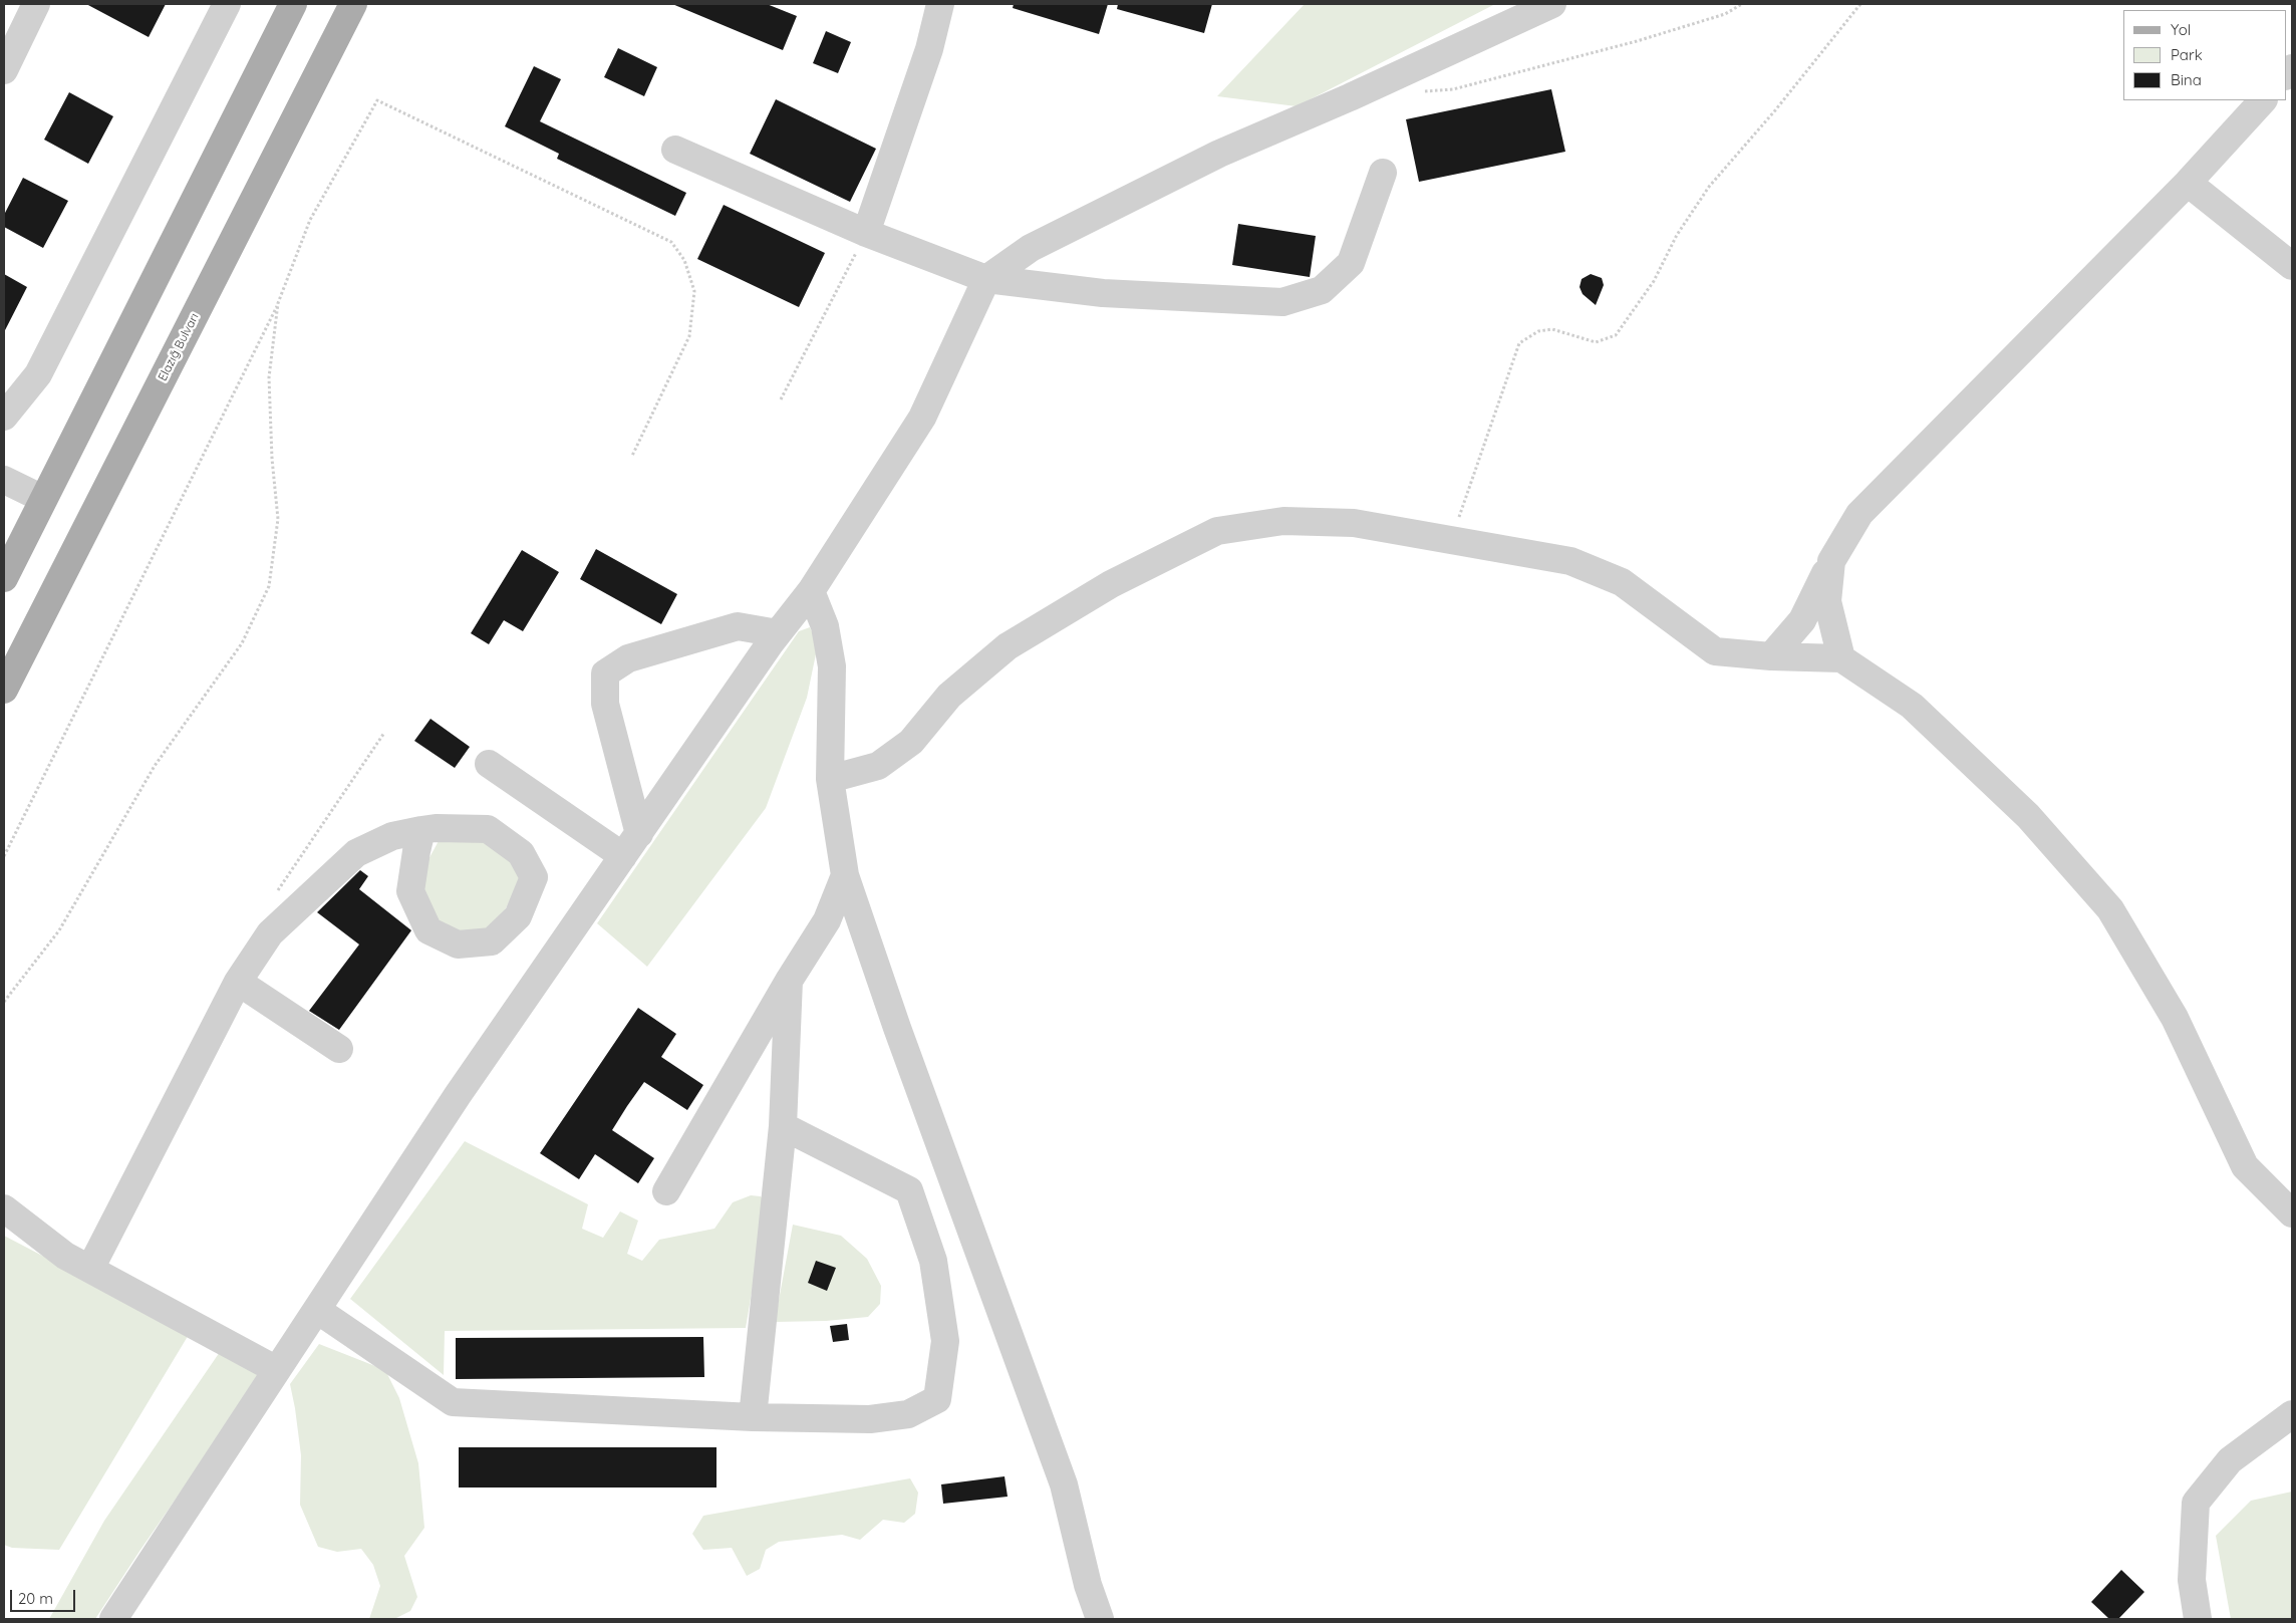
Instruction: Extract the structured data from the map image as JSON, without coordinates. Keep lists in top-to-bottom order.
{
  "streets": {
    "main road": ["Elazığ Bulvarı"]
  },
  "legend": ["Yol", "Park", "Bina"],
  "scale_bar": "20 m"
}
